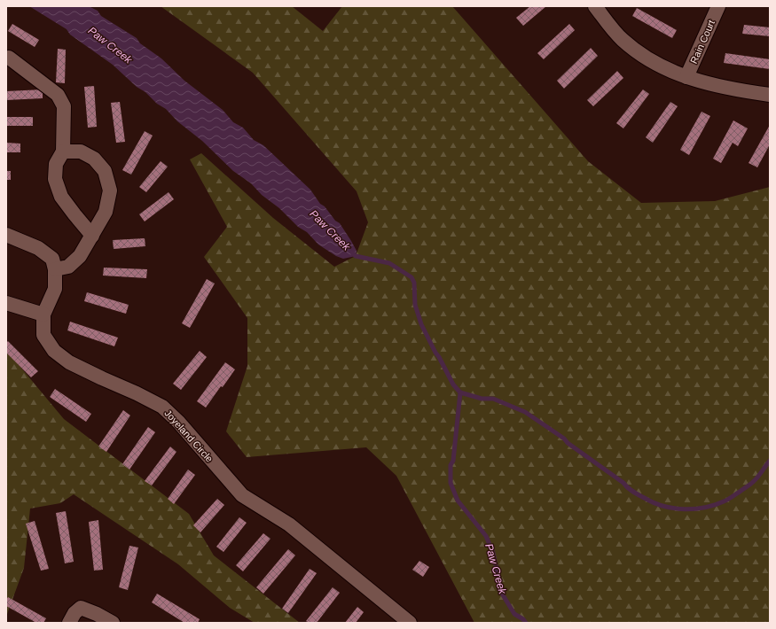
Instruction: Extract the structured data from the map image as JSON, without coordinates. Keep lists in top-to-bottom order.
{
  "streets": {
    "street": ["Rain Court", "Joyeland Circle"]
  },
  "water": ["Paw Creek"]
}
